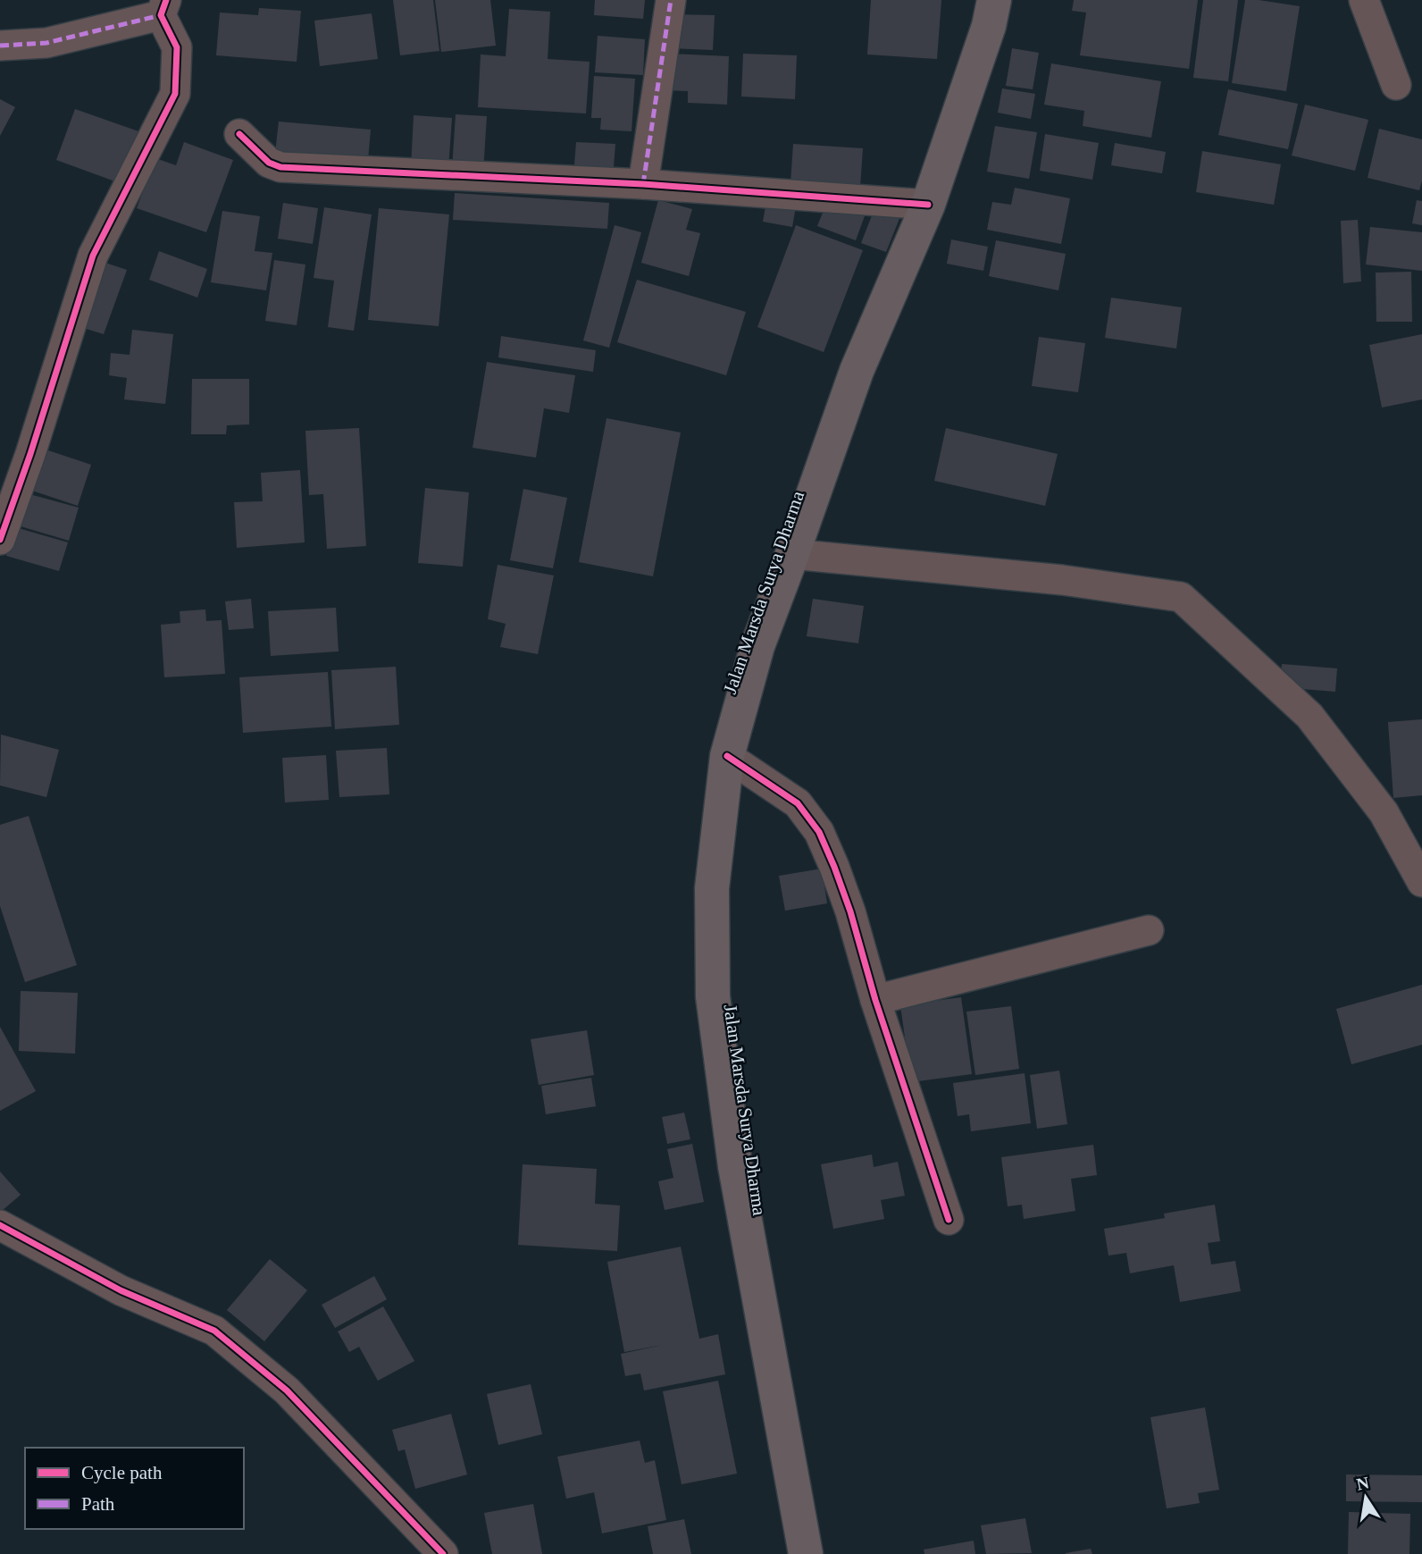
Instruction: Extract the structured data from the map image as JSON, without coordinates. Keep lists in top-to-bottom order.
{
  "streets": {
    "highway": ["Jalan Marsda Surya Dharma"]
  },
  "legend": ["Cycle path", "Path"],
  "north": "top"
}
